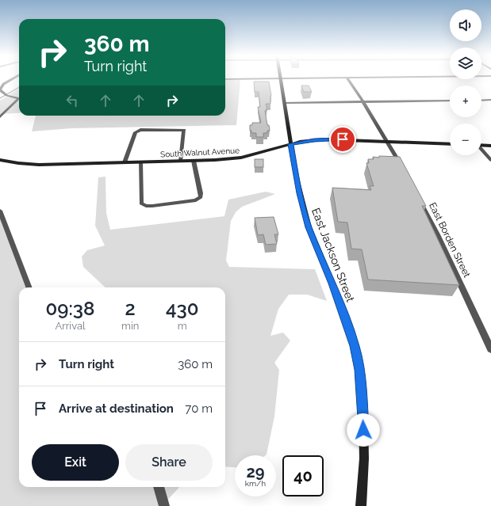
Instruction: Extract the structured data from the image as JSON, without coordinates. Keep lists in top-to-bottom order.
{
  "streets": {
    "street": ["South Walnut Avenue", "East Borden Street", "East Jackson Street"]
  },
  "crossings": [
    ["South Walnut Avenue", "East Jackson Street"]
  ],
  "page": {
    "map_buttons": ["+", "−"],
    "turn": ["360 m", "Turn right"],
    "eta": [
      "09:38",
      "Arrival",
      "2",
      "min",
      "430",
      "m"
    ],
    "list": [
      {
        "name": "Turn right",
        "value": "360 m"
      },
      {
        "name": "Arrive at destination",
        "value": "70 m"
      }
    ],
    "buttons": ["Exit", "Share"],
    "speed": "29 km/h",
    "limit": "40"
  }
}
